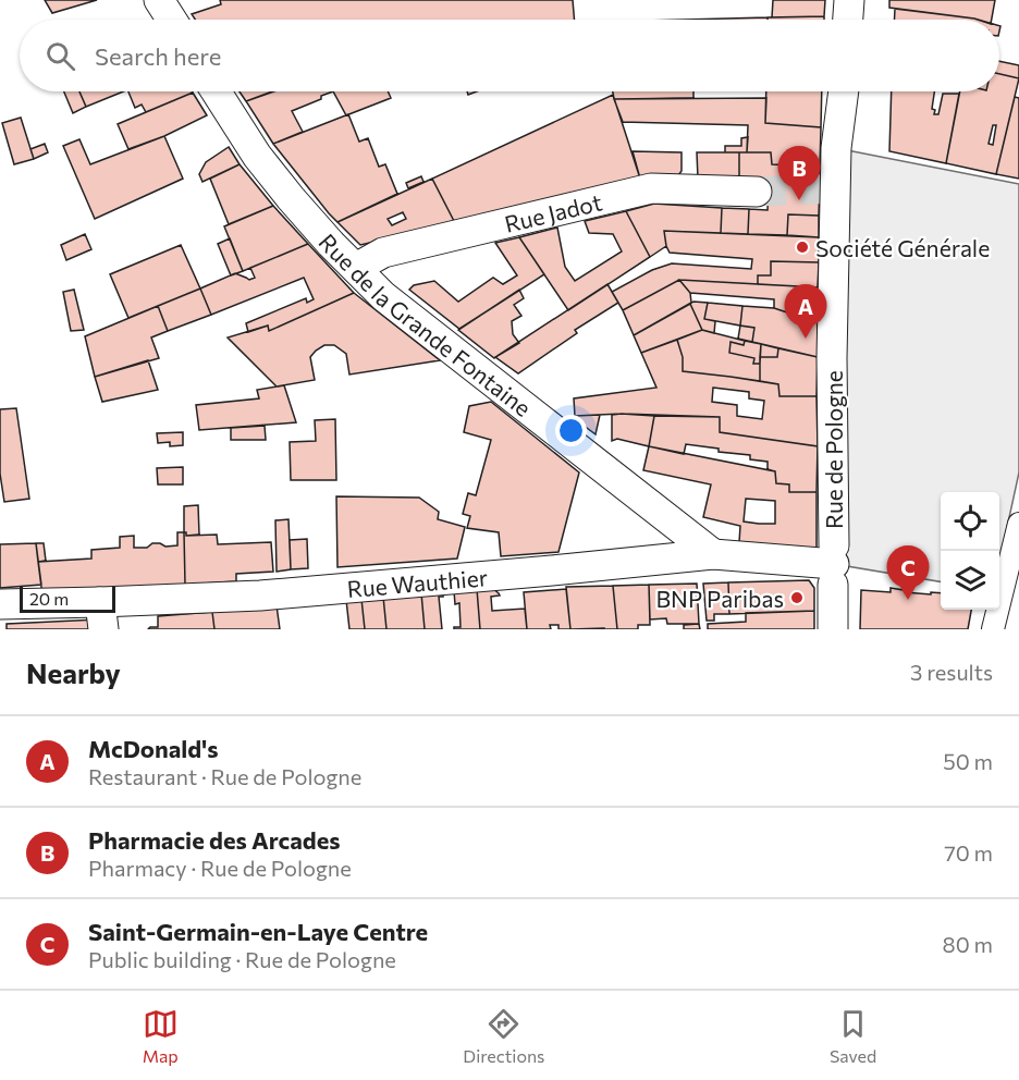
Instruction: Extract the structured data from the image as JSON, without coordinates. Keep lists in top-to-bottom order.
{
  "streets": {
    "street": [
      "Rue Jadot",
      "Rue de la Grande Fontaine",
      "Rue de Pologne",
      "Rue Wauthier"
    ]
  },
  "crossings": [
    ["Rue Jadot", "Rue de la Grande Fontaine"],
    ["Rue de la Grande Fontaine", "Rue Wauthier"],
    ["Rue de Pologne", "Rue Wauthier"]
  ],
  "places": ["Société Générale", "BNP Paribas"],
  "scale_bar": "20 m",
  "page": {
    "search": "Search here",
    "pins": ["B", "A", "C"],
    "scale": "20 m",
    "heading": ["Nearby", "3 results"],
    "list": [
      {
        "mark": "A",
        "name": "McDonald's",
        "note": "Restaurant · Rue de Pologne",
        "value": "50 m"
      },
      {
        "mark": "B",
        "name": "Pharmacie des Arcades",
        "note": "Pharmacy · Rue de Pologne",
        "value": "70 m"
      },
      {
        "mark": "C",
        "name": "Saint-Germain-en-Laye Centre",
        "note": "Public building · Rue de Pologne",
        "value": "80 m"
      }
    ],
    "nav": ["Map", "Directions", "Saved"]
  }
}
